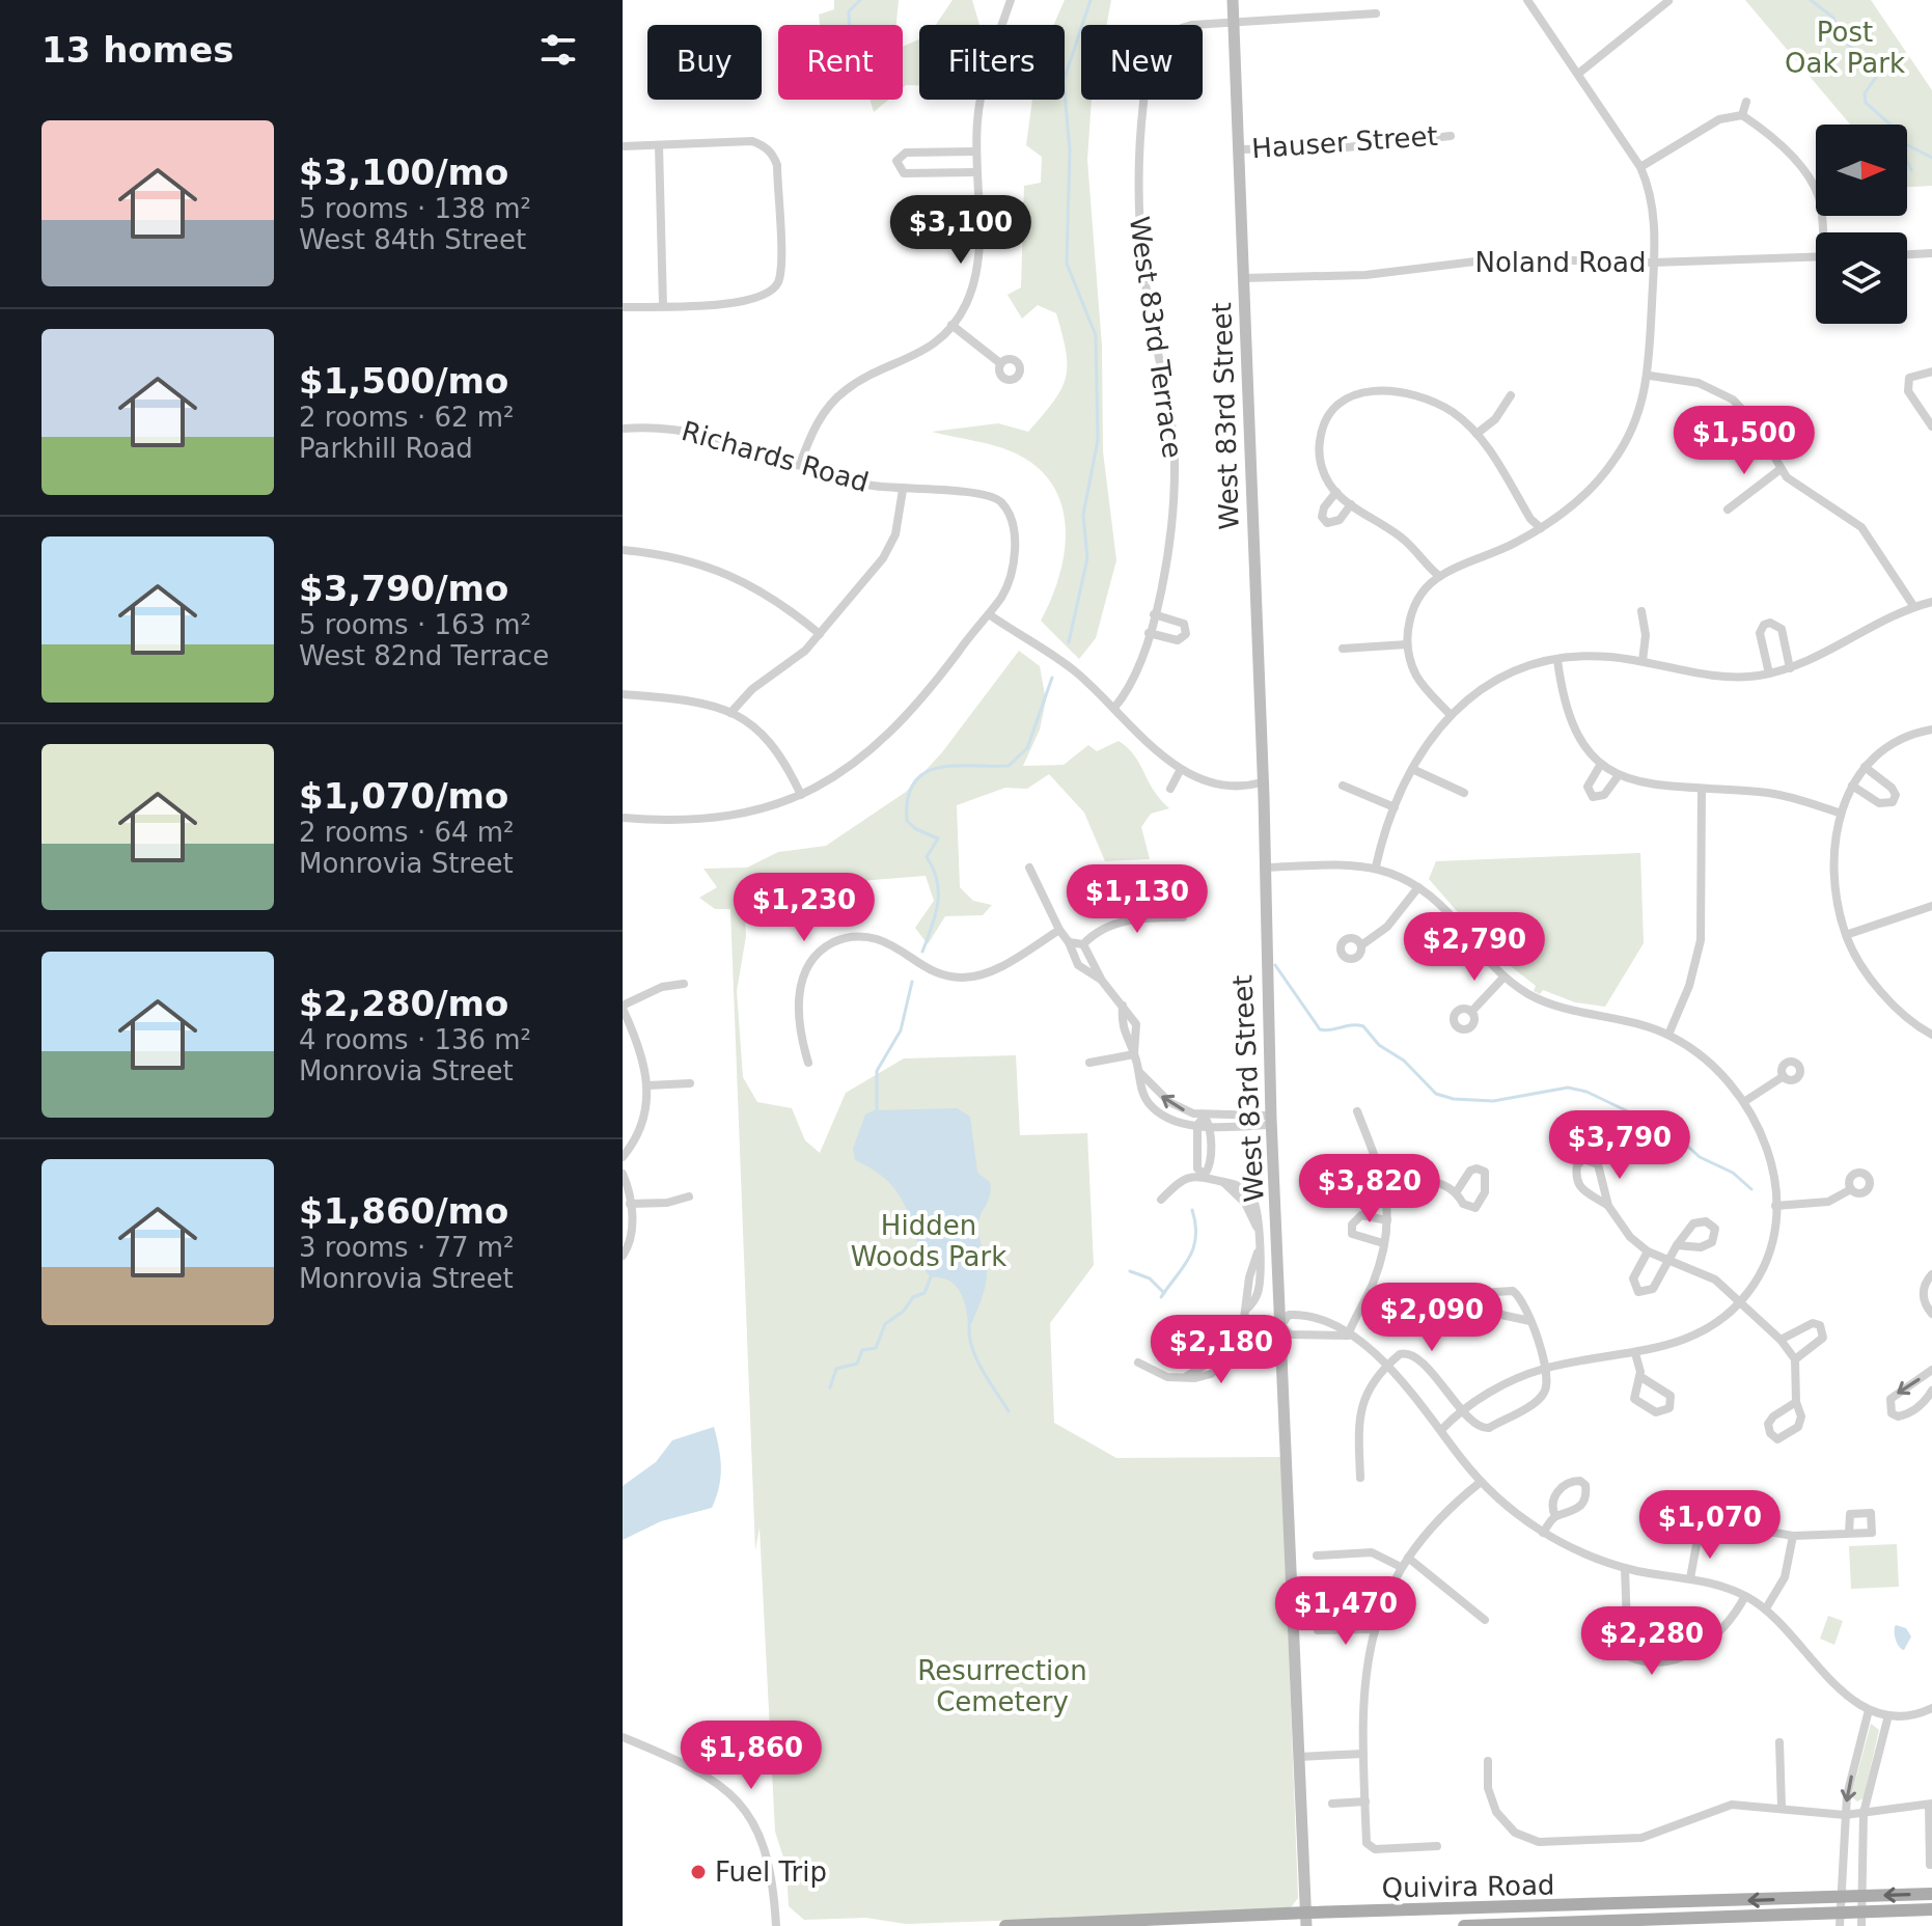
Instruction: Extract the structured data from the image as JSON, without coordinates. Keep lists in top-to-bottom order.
{
  "streets": {
    "main road": ["Quivira Road"],
    "street": [
      "Hauser Street",
      "Noland Road",
      "West 83rd Terrace",
      "West 83rd Street",
      "Richards Road"
    ]
  },
  "crossings": [
    ["Hauser Street", "West 83rd Street"],
    ["Noland Road", "West 83rd Street"],
    ["West 83rd Terrace", "West 83rd Street"],
    ["West 83rd Street", "Quivira Road"]
  ],
  "parks": ["Post Oak Park", "Hidden Woods Park", "Resurrection Cemetery"],
  "places": ["Fuel Trip"],
  "north": "right",
  "page": {
    "heading": "13 homes",
    "chip": [
      "Buy",
      "Rent",
      "Filters",
      "New"
    ],
    "list": [
      {
        "name": "$3,100/mo",
        "note": "5 rooms · 138 m² · West 84th Street"
      },
      {
        "name": "$1,500/mo",
        "note": "2 rooms · 62 m² · Parkhill Road"
      },
      {
        "name": "$3,790/mo",
        "note": "5 rooms · 163 m² · West 82nd Terrace"
      },
      {
        "name": "$1,070/mo",
        "note": "2 rooms · 64 m² · Monrovia Street"
      },
      {
        "name": "$2,280/mo",
        "note": "4 rooms · 136 m² · Monrovia Street"
      },
      {
        "name": "$1,860/mo",
        "note": "3 rooms · 77 m² · Monrovia Street"
      }
    ],
    "price": [
      "$3,100",
      "$1,500",
      "$1,130",
      "$1,230",
      "$2,790",
      "$3,790",
      "$3,820",
      "$2,090",
      "$2,180",
      "$1,070",
      "$1,470",
      "$2,280",
      "$1,860"
    ]
  }
}
